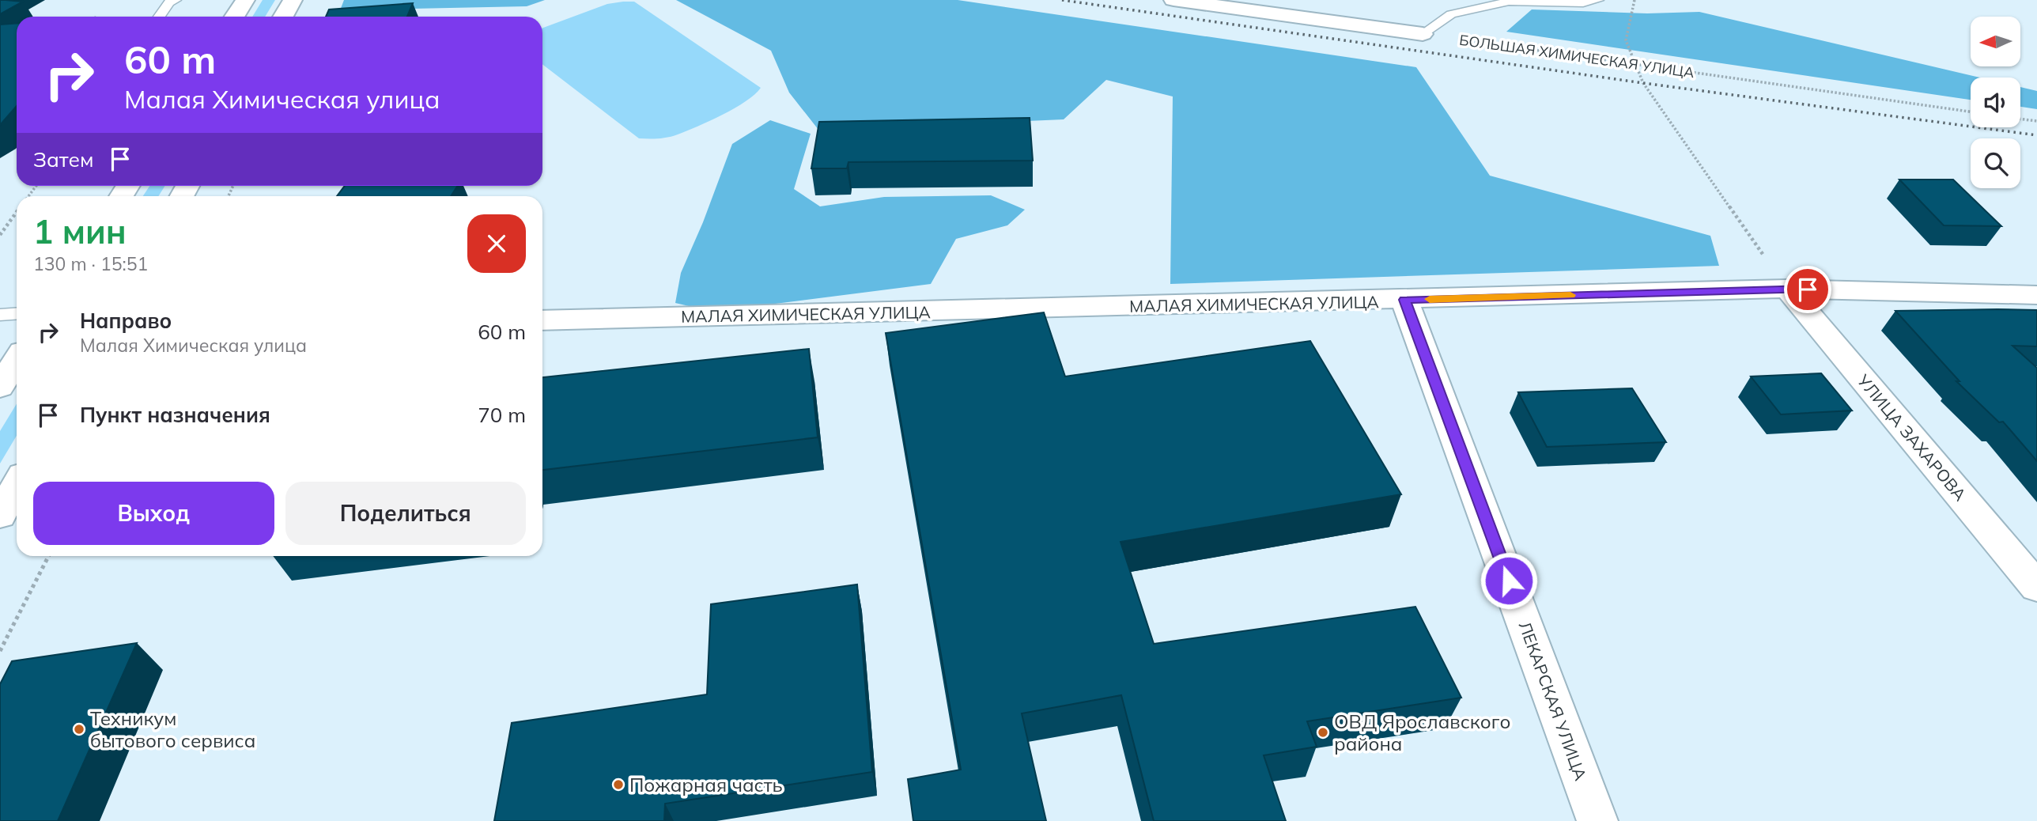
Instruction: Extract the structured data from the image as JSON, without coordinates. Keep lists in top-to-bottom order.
{
  "streets": {
    "street": ["МАЛАЯ ХИМИЧЕСКАЯ УЛИЦА", "УЛИЦА ЗАХАРОВА", "ЛЕКАРСКАЯ УЛИЦА"],
    "path": ["БОЛЬШАЯ ХИМИЧЕСКАЯ УЛИЦА"]
  },
  "crossings": [
    ["МАЛАЯ ХИМИЧЕСКАЯ УЛИЦА", "УЛИЦА ЗАХАРОВА"],
    ["МАЛАЯ ХИМИЧЕСКАЯ УЛИЦА", "ЛЕКАРСКАЯ УЛИЦА"]
  ],
  "places": ["Техникум бытового сервиса", "ОВД Ярославского района", "Пожарная часть"],
  "north": "left",
  "page": {
    "turn": ["60 m", "Малая Химическая улица"],
    "then": "Затем",
    "heading": ["1 мин", "130 m · 15:51"],
    "list": [
      {
        "name": "Направо",
        "note": "Малая Химическая улица",
        "value": "60 m"
      },
      {
        "name": "Пункт назначения",
        "value": "70 m"
      }
    ],
    "buttons": ["Выход", "Поделиться"]
  }
}
